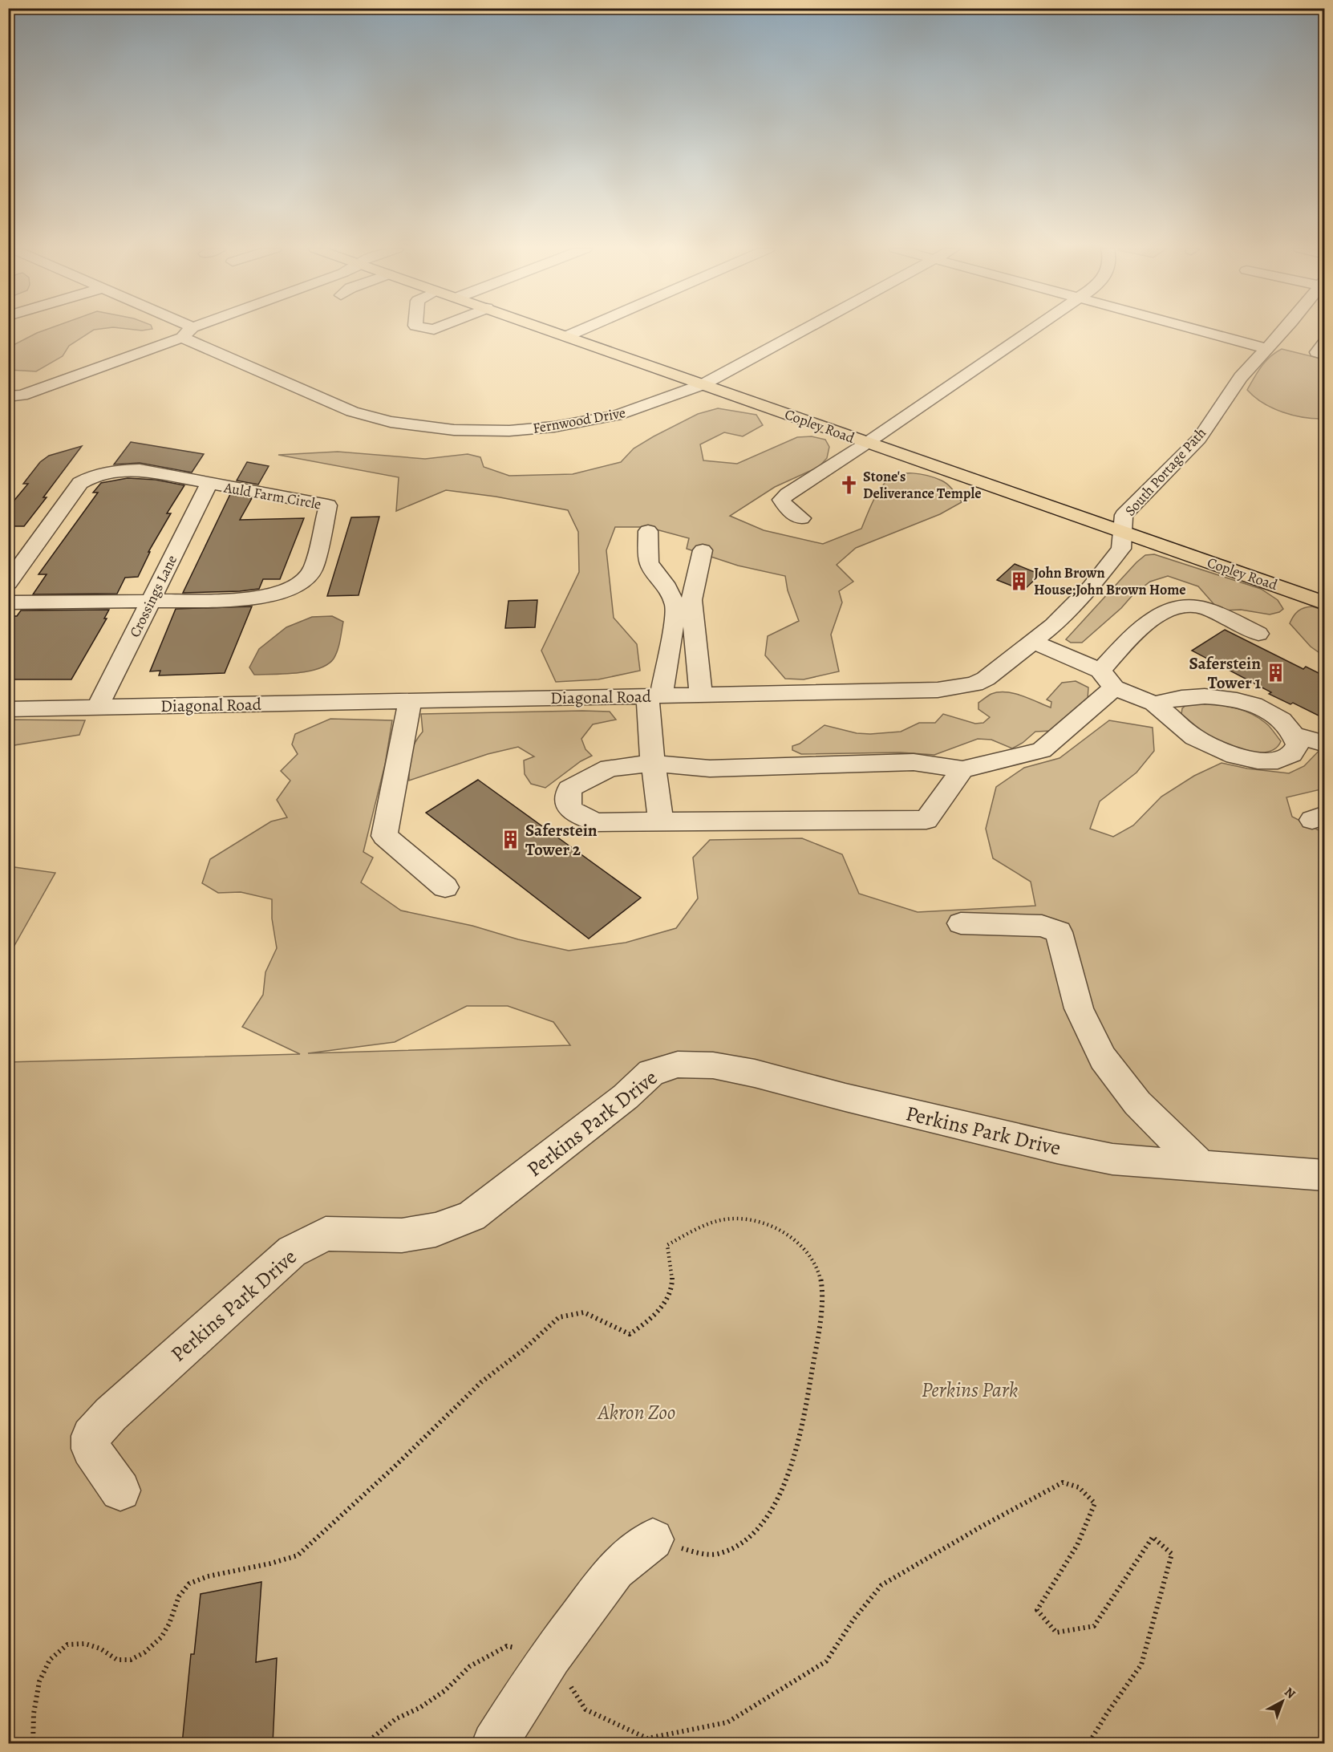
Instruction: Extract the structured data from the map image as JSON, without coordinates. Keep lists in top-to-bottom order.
{
  "streets": {
    "main road": ["Copley Road"],
    "street": [
      "Fernwood Drive",
      "South Portage Path",
      "Auld Farm Circle",
      "Crossings Lane",
      "Diagonal Road",
      "Perkins Park Drive"
    ]
  },
  "crossings": [
    ["Fernwood Drive", "Copley Road"],
    ["Copley Road", "South Portage Path"],
    ["Copley Road", "Diagonal Road"],
    ["South Portage Path", "Diagonal Road"],
    ["Auld Farm Circle", "Crossings Lane"],
    ["Crossings Lane", "Diagonal Road"]
  ],
  "parks": ["Perkins Park", "Akron Zoo"],
  "places": {
    "church": ["Stone's Deliverance Temple"],
    "building": ["John Brown House;John Brown Home", "Saferstein Tower 1", "Saferstein Tower 2"]
  },
  "north": "top right"
}
